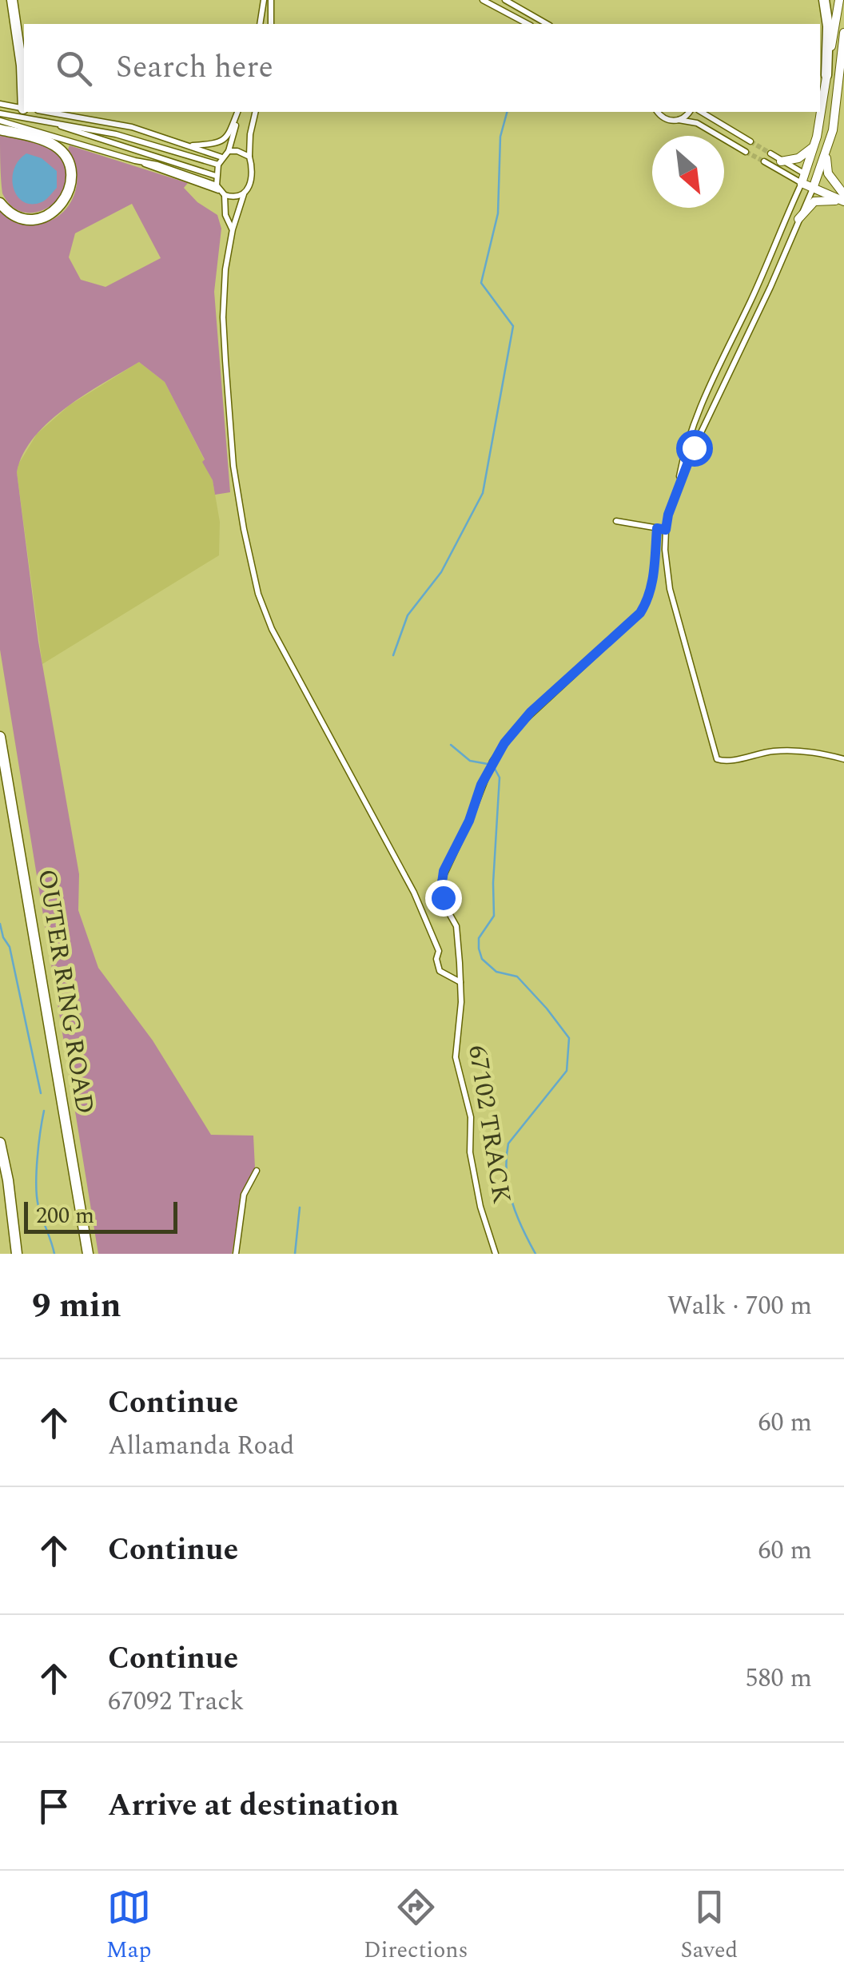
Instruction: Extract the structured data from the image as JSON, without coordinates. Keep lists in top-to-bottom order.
{
  "streets": {
    "highway": ["OUTER RING ROAD"],
    "street": ["67102 TRACK"]
  },
  "scale_bar": "200 m",
  "north": "bottom right",
  "page": {
    "search": "Search here",
    "scale": "200 m",
    "heading": ["9 min", "Walk · 700 m"],
    "list": [
      ["Continue", "Allamanda Road", "60 m"],
      ["Continue", "60 m"],
      ["Continue", "67092 Track", "580 m"],
      "Arrive at destination"
    ],
    "nav": ["Map", "Directions", "Saved"]
  }
}
